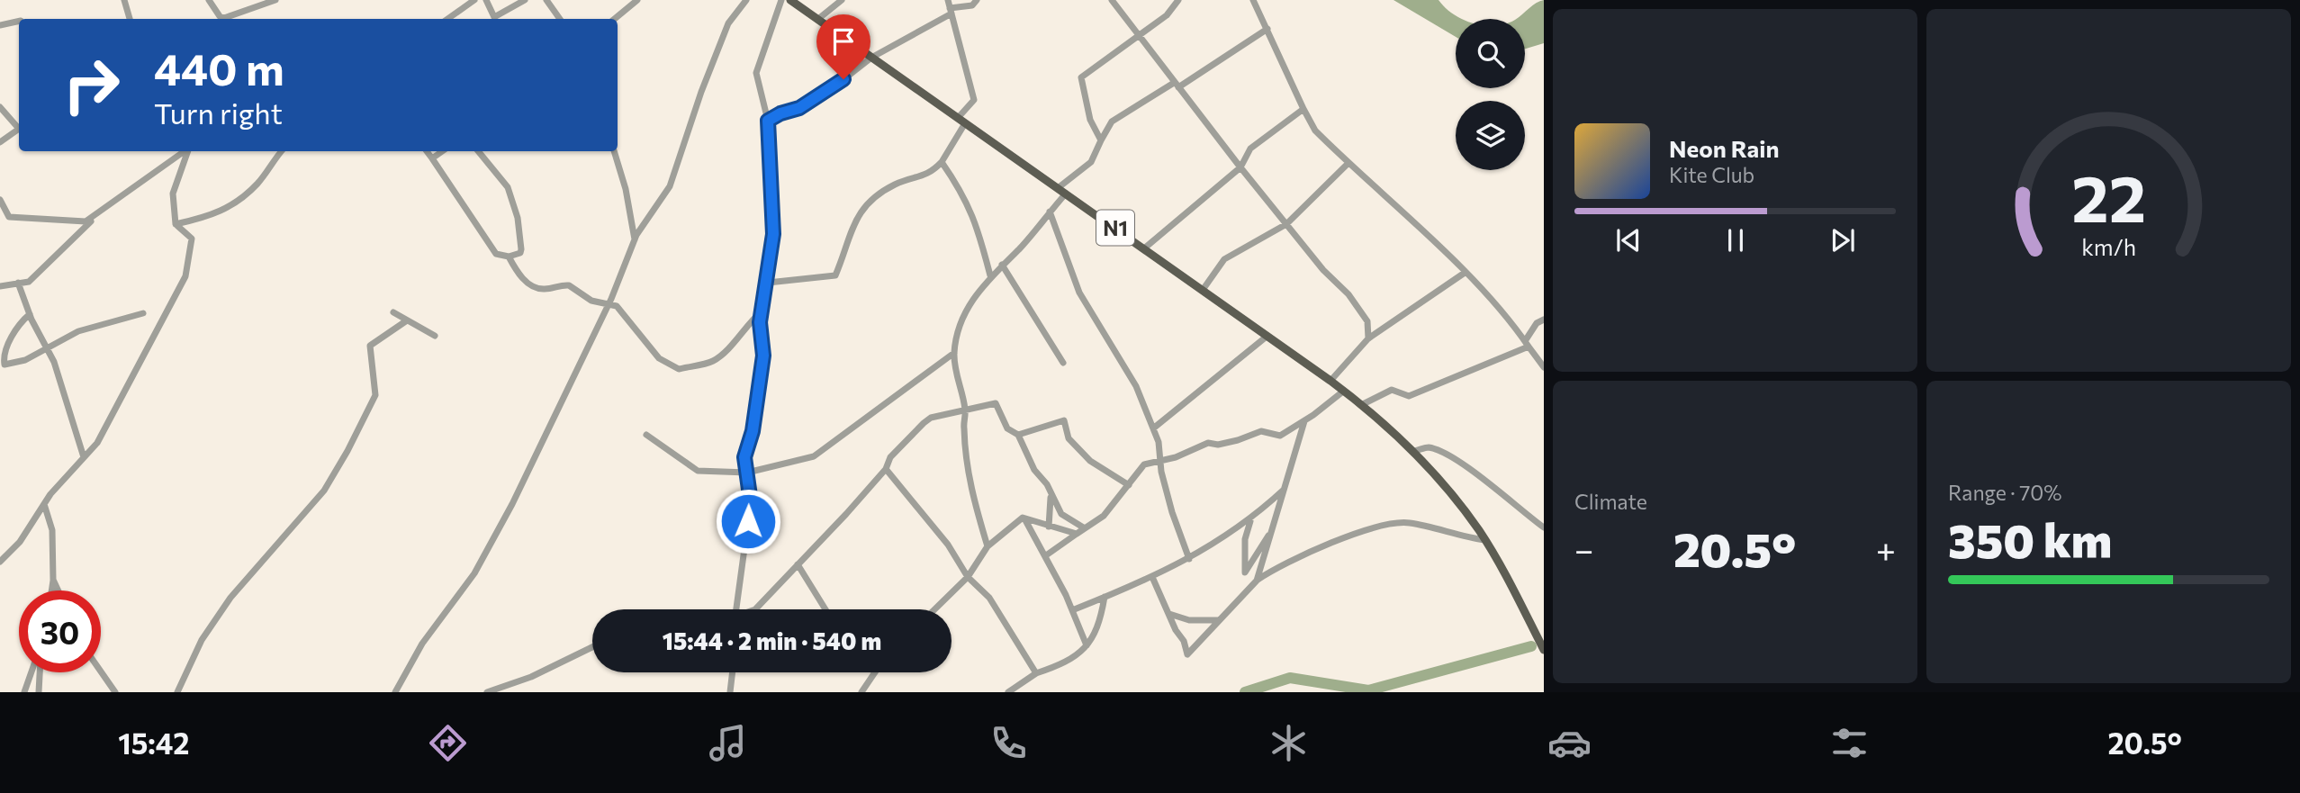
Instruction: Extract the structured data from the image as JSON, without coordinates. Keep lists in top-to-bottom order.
{
  "streets": {
    "main road": ["N1"]
  },
  "page": {
    "turn": ["440 m", "Turn right"],
    "song": ["Neon Rain", "Kite Club"],
    "tile": [
      "Climate",
      ["Range · 70%", "350 km"]
    ],
    "heat": ["−", "20.5°", "+"],
    "limit": "30",
    "trip": "15:44 · 2 min · 540 m",
    "tabs": ["15:42", "20.5°"],
    "gauge": ["22", "km/h"]
  }
}
